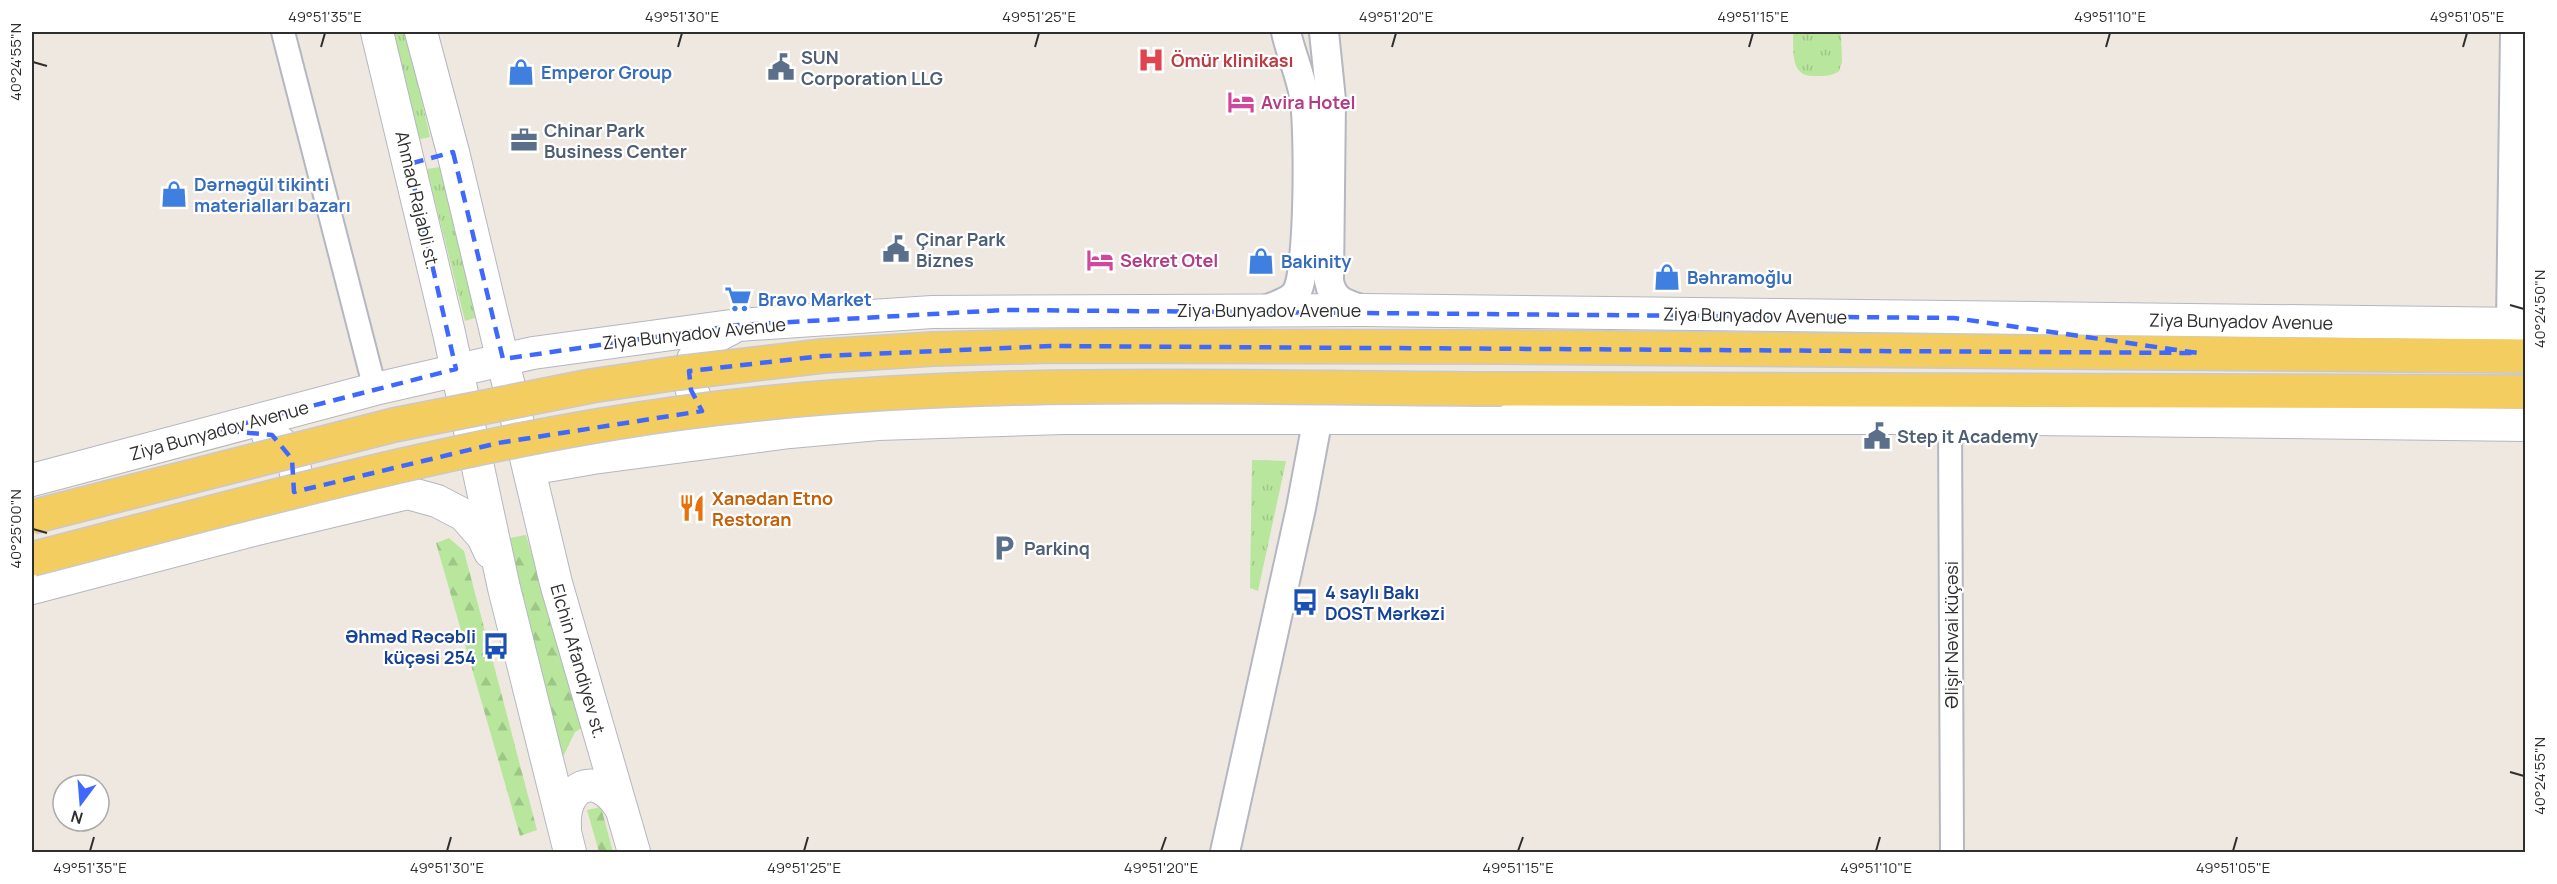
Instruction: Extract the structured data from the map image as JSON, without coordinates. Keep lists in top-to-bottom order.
{
  "streets": {
    "main road": ["Ahmad Rajabli st.", "Ziya Bunyadov Avenue", "Elchin Afandiyev st."],
    "street": ["Əlişir Nəvai küçəsi"]
  },
  "crossings": [
    ["Ahmad Rajabli st.", "Ziya Bunyadov Avenue"],
    ["Ziya Bunyadov Avenue", "Elchin Afandiyev st."]
  ],
  "places": {
    "hospital": ["Ömür klinikası"],
    "public building": ["SUN Corporation LLG", "Çinar Park Biznes", "Step it Academy"],
    "shop": [
      "Emperor Group",
      "Dərnəgül tikinti materialları bazarı",
      "Bakinity",
      "Bəhramoğlu"
    ],
    "hotel": ["Avira Hotel", "Sekret Otel"],
    "office": ["Chinar Park Business Center"],
    "supermarket": ["Bravo Market"],
    "restaurant": ["Xanədan Etno Restoran"],
    "parking": ["Parkinq"],
    "bus stop": ["4 saylı Bakı DOST Mərkəzi", "Əhməd Rəcəbli küçəsi 254"]
  },
  "north": "bottom",
  "coordinates": [
    "49°51'35\"E",
    "49°51'30\"E",
    "49°51'25\"E",
    "49°51'20\"E",
    "49°51'15\"E",
    "49°51'10\"E",
    "49°51'05\"E",
    "40°24'55\"N",
    "40°24'50\"N",
    "40°25'00\"N"
  ]
}
